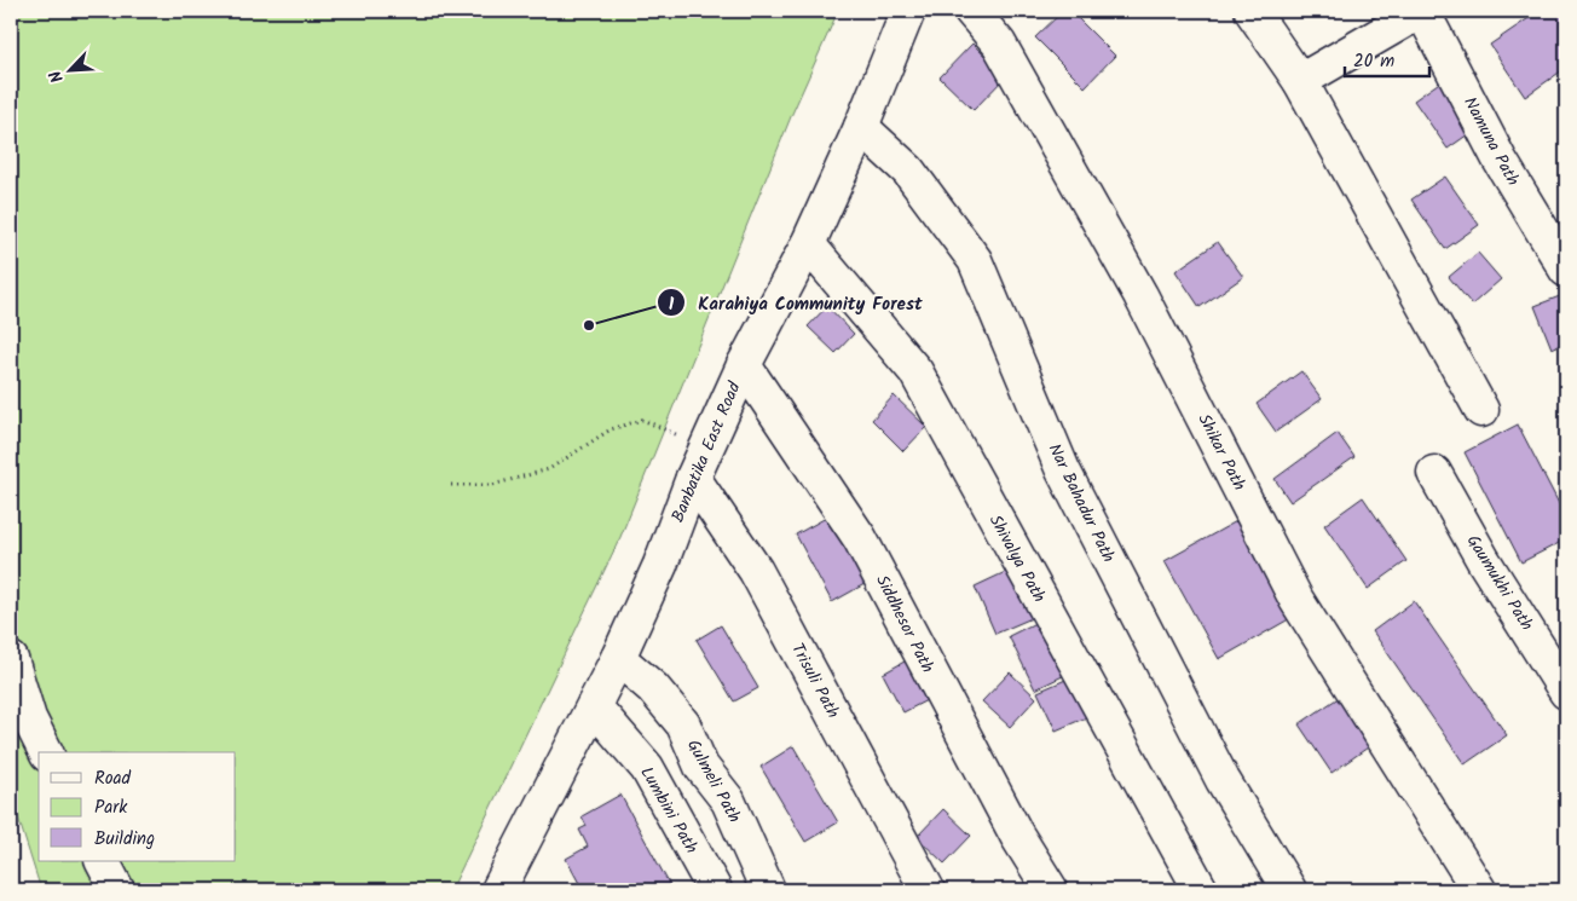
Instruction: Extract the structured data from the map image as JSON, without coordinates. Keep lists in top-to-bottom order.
{
  "streets": {
    "street": [
      "Namuna Path",
      "Banbatika East Road",
      "Shikar Path",
      "Nar Bahadur Path",
      "Shivalya Path",
      "Gaumukhi Path",
      "Siddhesor Path",
      "Trisuli Path",
      "Gulmeli Path",
      "Lumbini Path"
    ]
  },
  "crossings": [
    ["Banbatika East Road", "Nar Bahadur Path"],
    ["Banbatika East Road", "Shivalya Path"],
    ["Banbatika East Road", "Siddhesor Path"],
    ["Banbatika East Road", "Trisuli Path"],
    ["Banbatika East Road", "Gulmeli Path"],
    ["Banbatika East Road", "Lumbini Path"]
  ],
  "places": ["Karahiya Community Forest"],
  "legend": ["Road", "Park", "Building"],
  "scale_bar": "20 m",
  "north": "bottom left"
}
